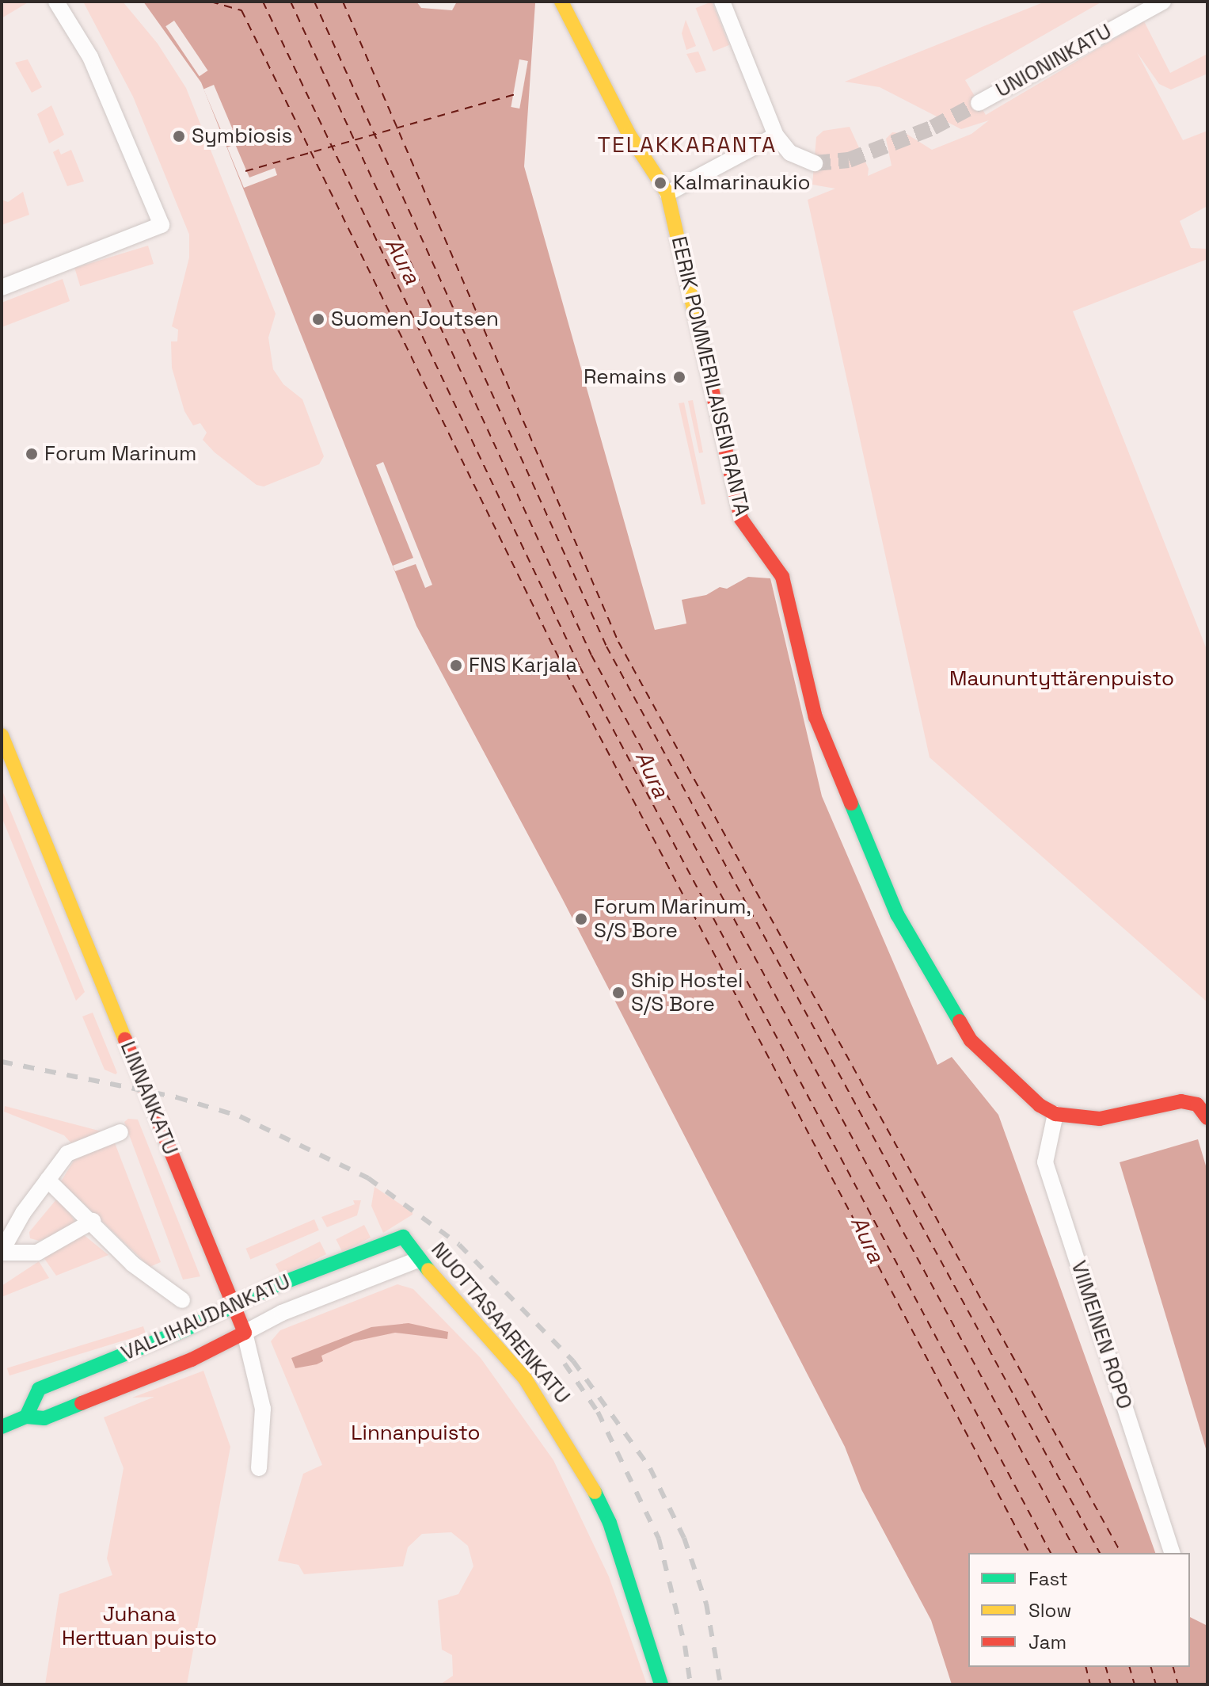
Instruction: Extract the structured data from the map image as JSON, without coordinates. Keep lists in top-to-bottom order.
{
  "streets": {
    "street": [
      "UNIONINKATU",
      "EERIK POMMERILAISEN RANTA",
      "LINNANKATU",
      "VALLIHAUDANKATU",
      "NUOTTASAARENKATU",
      "VIIMEINEN ROPO"
    ]
  },
  "crossings": [
    ["EERIK POMMERILAISEN RANTA", "VIIMEINEN ROPO"],
    ["LINNANKATU", "VALLIHAUDANKATU"],
    ["VALLIHAUDANKATU", "NUOTTASAARENKATU"]
  ],
  "districts": ["TELAKKARANTA"],
  "water": ["Aura"],
  "parks": ["Maununtyttärenpuisto", "Linnanpuisto", "Juhana Herttuan puisto"],
  "places": [
    "Symbiosis",
    "Kalmarinaukio",
    "Suomen Joutsen",
    "Remains",
    "Forum Marinum",
    "FNS Karjala",
    "Forum Marinum, S/S Bore",
    "Ship Hostel S/S Bore"
  ],
  "legend": ["Fast", "Slow", "Jam"]
}
